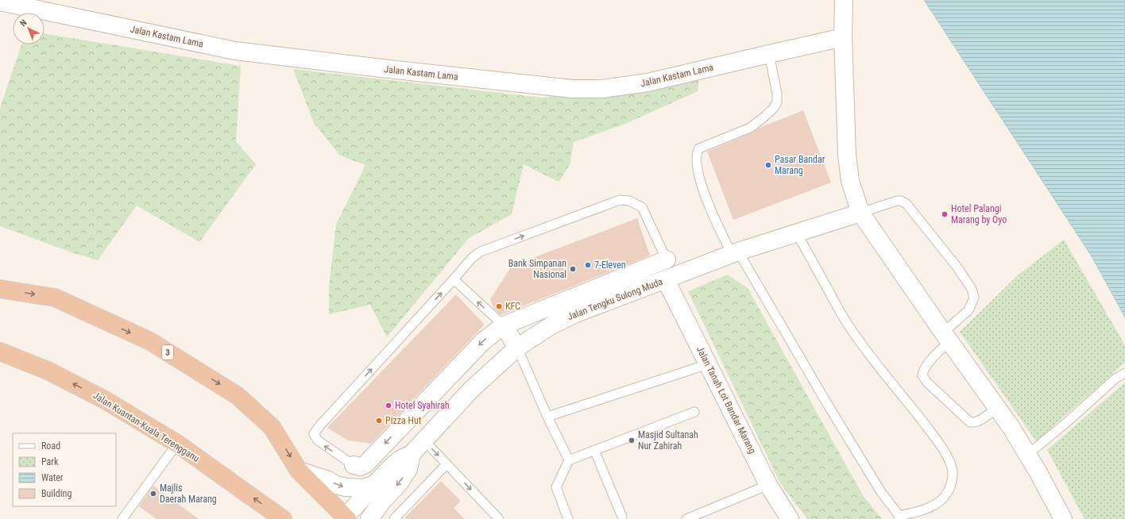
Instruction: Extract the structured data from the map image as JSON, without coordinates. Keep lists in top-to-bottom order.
{
  "streets": {
    "highway": ["3", "Jalan Kuantan-Kuala Terengganu"],
    "street": ["Jalan Kastam Lama", "Jalan Tengku Sulong Muda", "Jalan Tanah Lot Bandar Marang"]
  },
  "crossings": [
    ["Jalan Tengku Sulong Muda", "3"],
    ["Jalan Tengku Sulong Muda", "Jalan Tanah Lot Bandar Marang"]
  ],
  "places": [
    "Pasar Bandar Marang",
    "Hotel Palangi Marang by Oyo",
    "7-Eleven",
    "Bank Simpanan Nasional",
    "KFC",
    "Hotel Syahirah",
    "Pizza Hut",
    "Masjid Sultanah Nur Zahirah",
    "Majlis Daerah Marang"
  ],
  "legend": [
    "Road",
    "Park",
    "Water",
    "Building"
  ],
  "north": "top left"
}
